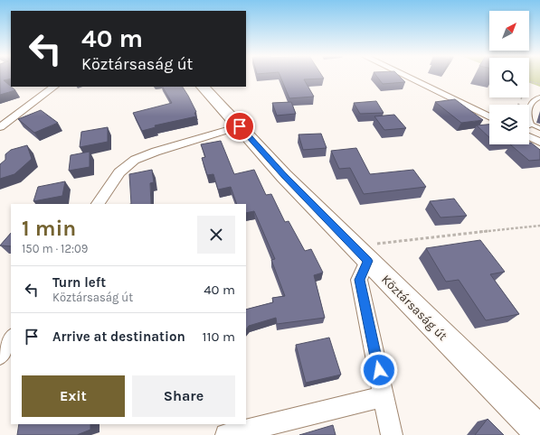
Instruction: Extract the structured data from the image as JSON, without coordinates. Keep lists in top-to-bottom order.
{
  "streets": {
    "main road": ["Köztársaság út"]
  },
  "north": "top right",
  "page": {
    "turn": ["40 m", "Köztársaság út"],
    "heading": ["1 min", "150 m · 12:09"],
    "list": [
      {
        "name": "Turn left",
        "note": "Köztársaság út",
        "value": "40 m"
      },
      {
        "name": "Arrive at destination",
        "value": "110 m"
      }
    ],
    "buttons": ["Exit", "Share"]
  }
}
